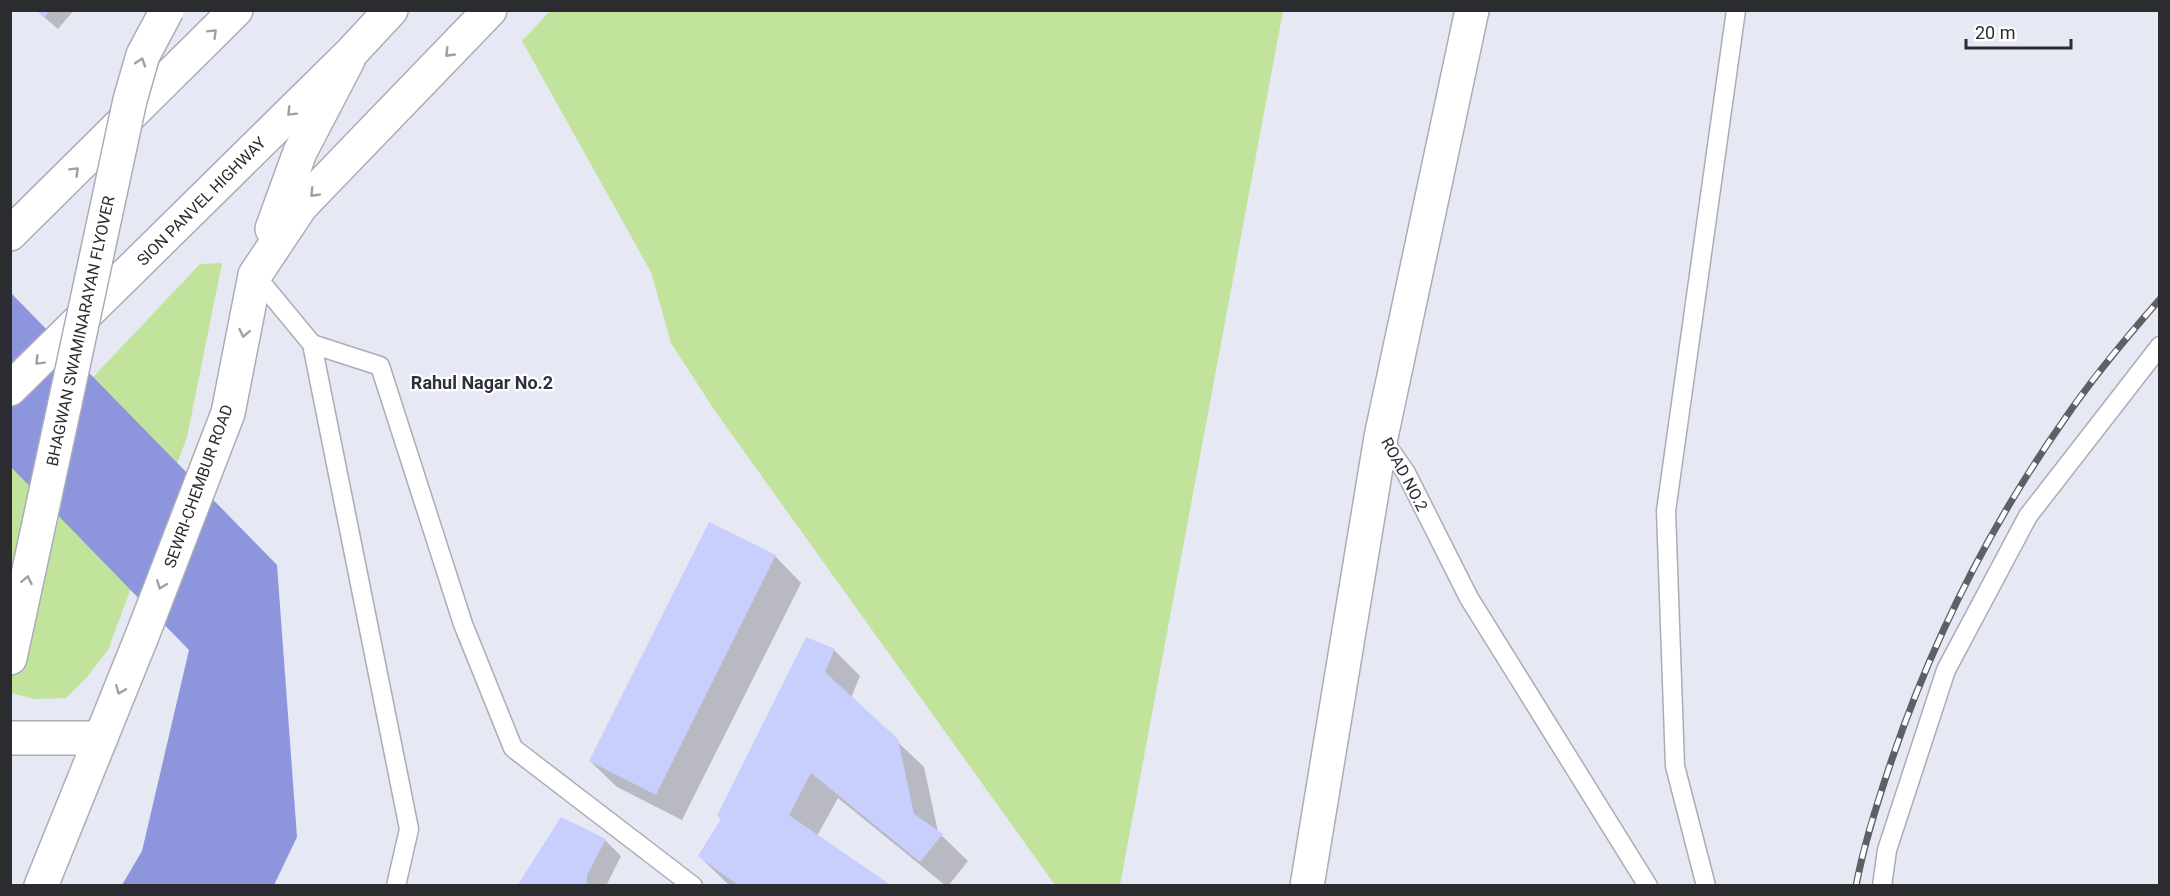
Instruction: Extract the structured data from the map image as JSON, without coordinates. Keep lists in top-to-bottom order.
{
  "streets": {
    "main road": [
      "SION PANVEL HIGHWAY",
      "BHAGWAN SWAMINARAYAN FLYOVER",
      "ROAD NO.2",
      "SEWRI-CHEMBUR ROAD"
    ]
  },
  "one_way": ["BHAGWAN SWAMINARAYAN FLYOVER"],
  "districts": ["Rahul Nagar No.2"],
  "scale_bar": "20 m"
}
